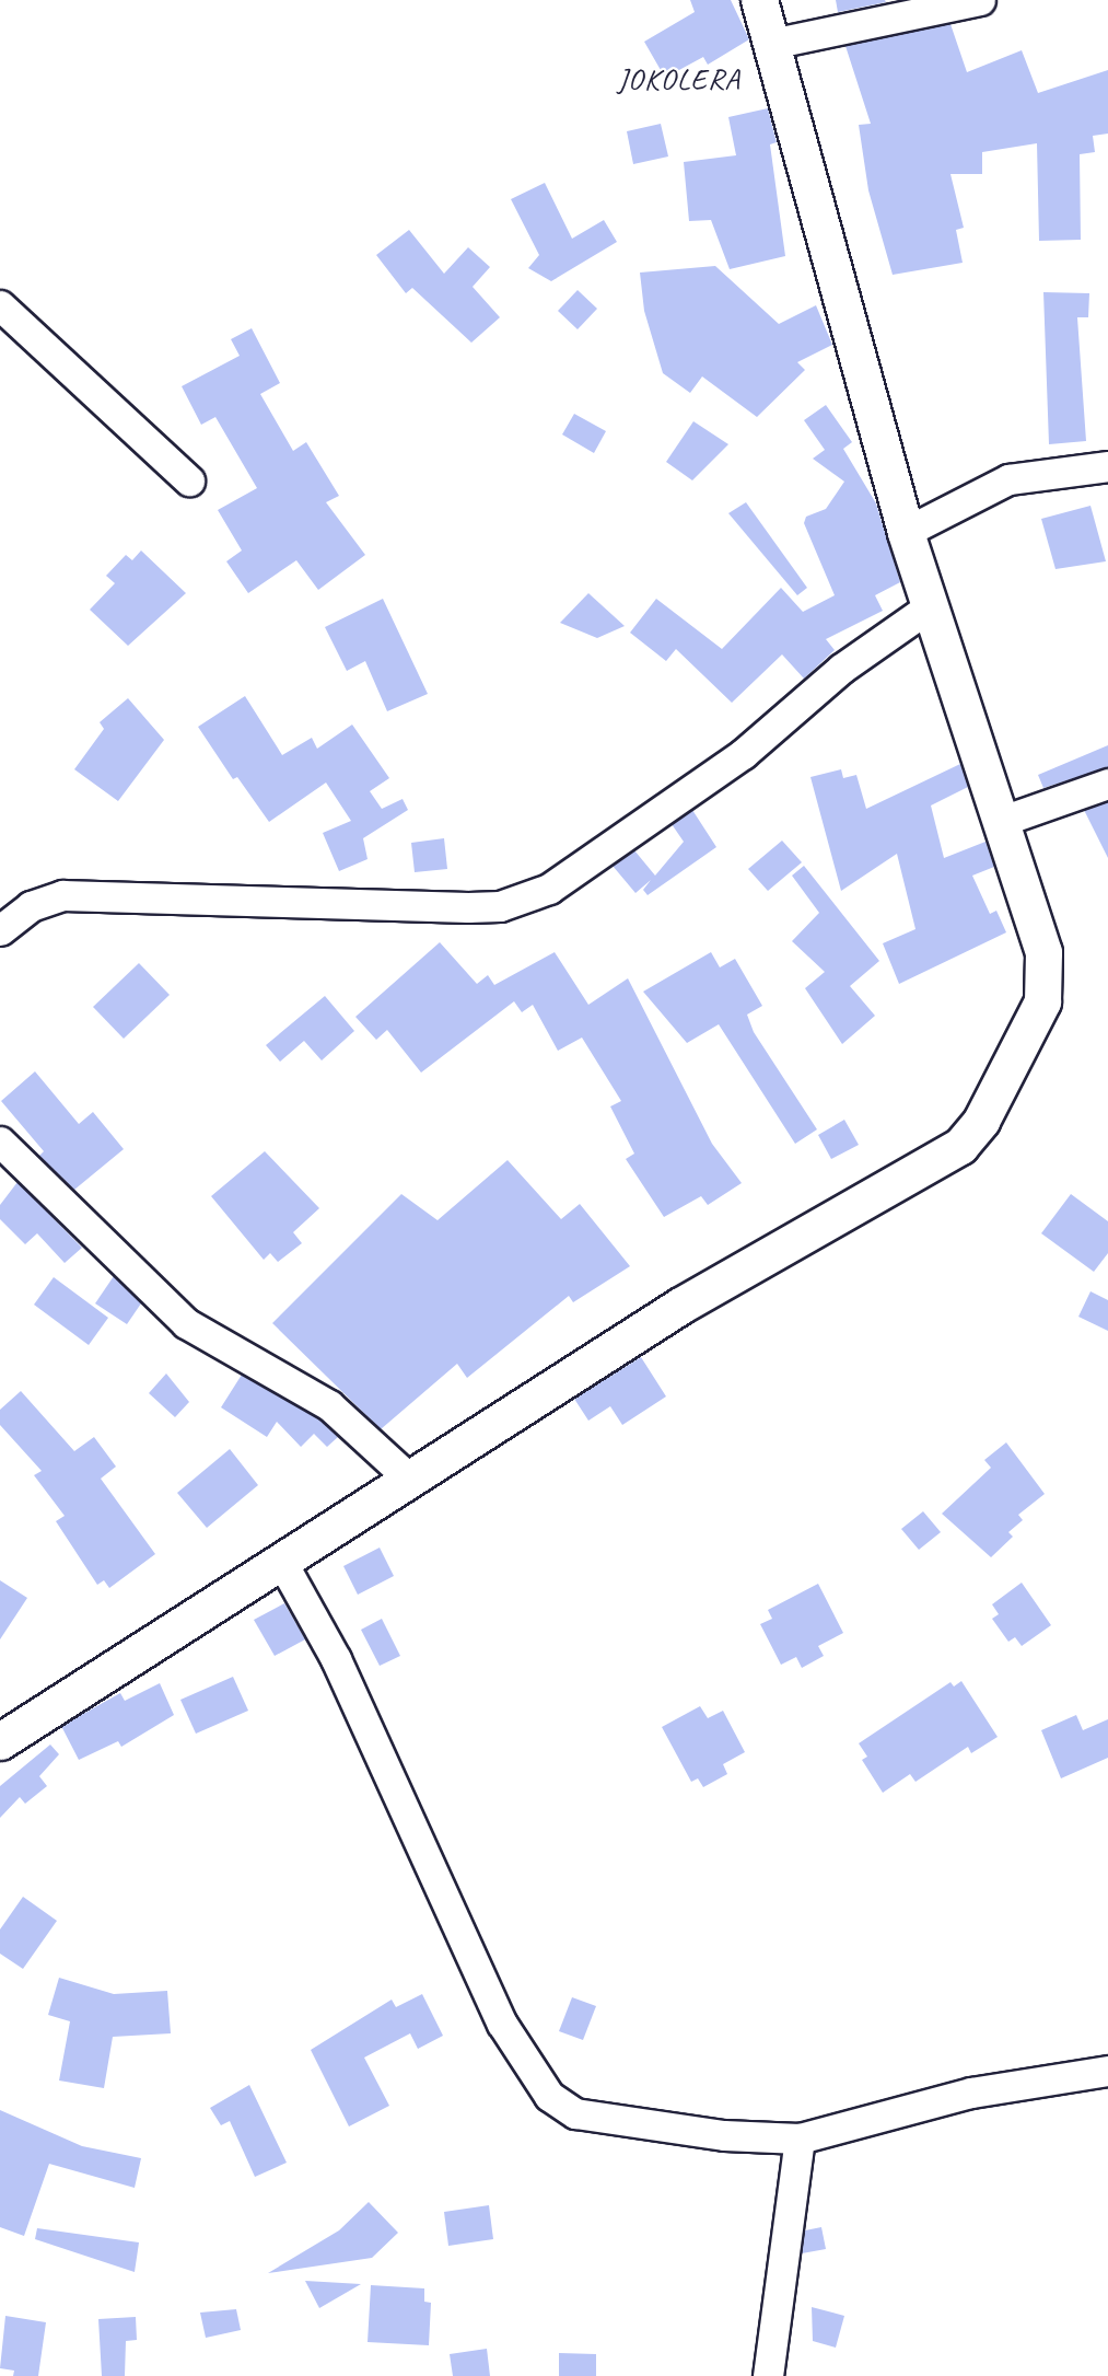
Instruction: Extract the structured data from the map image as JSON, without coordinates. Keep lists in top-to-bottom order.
{
  "districts": ["JOKOLERA"]
}
